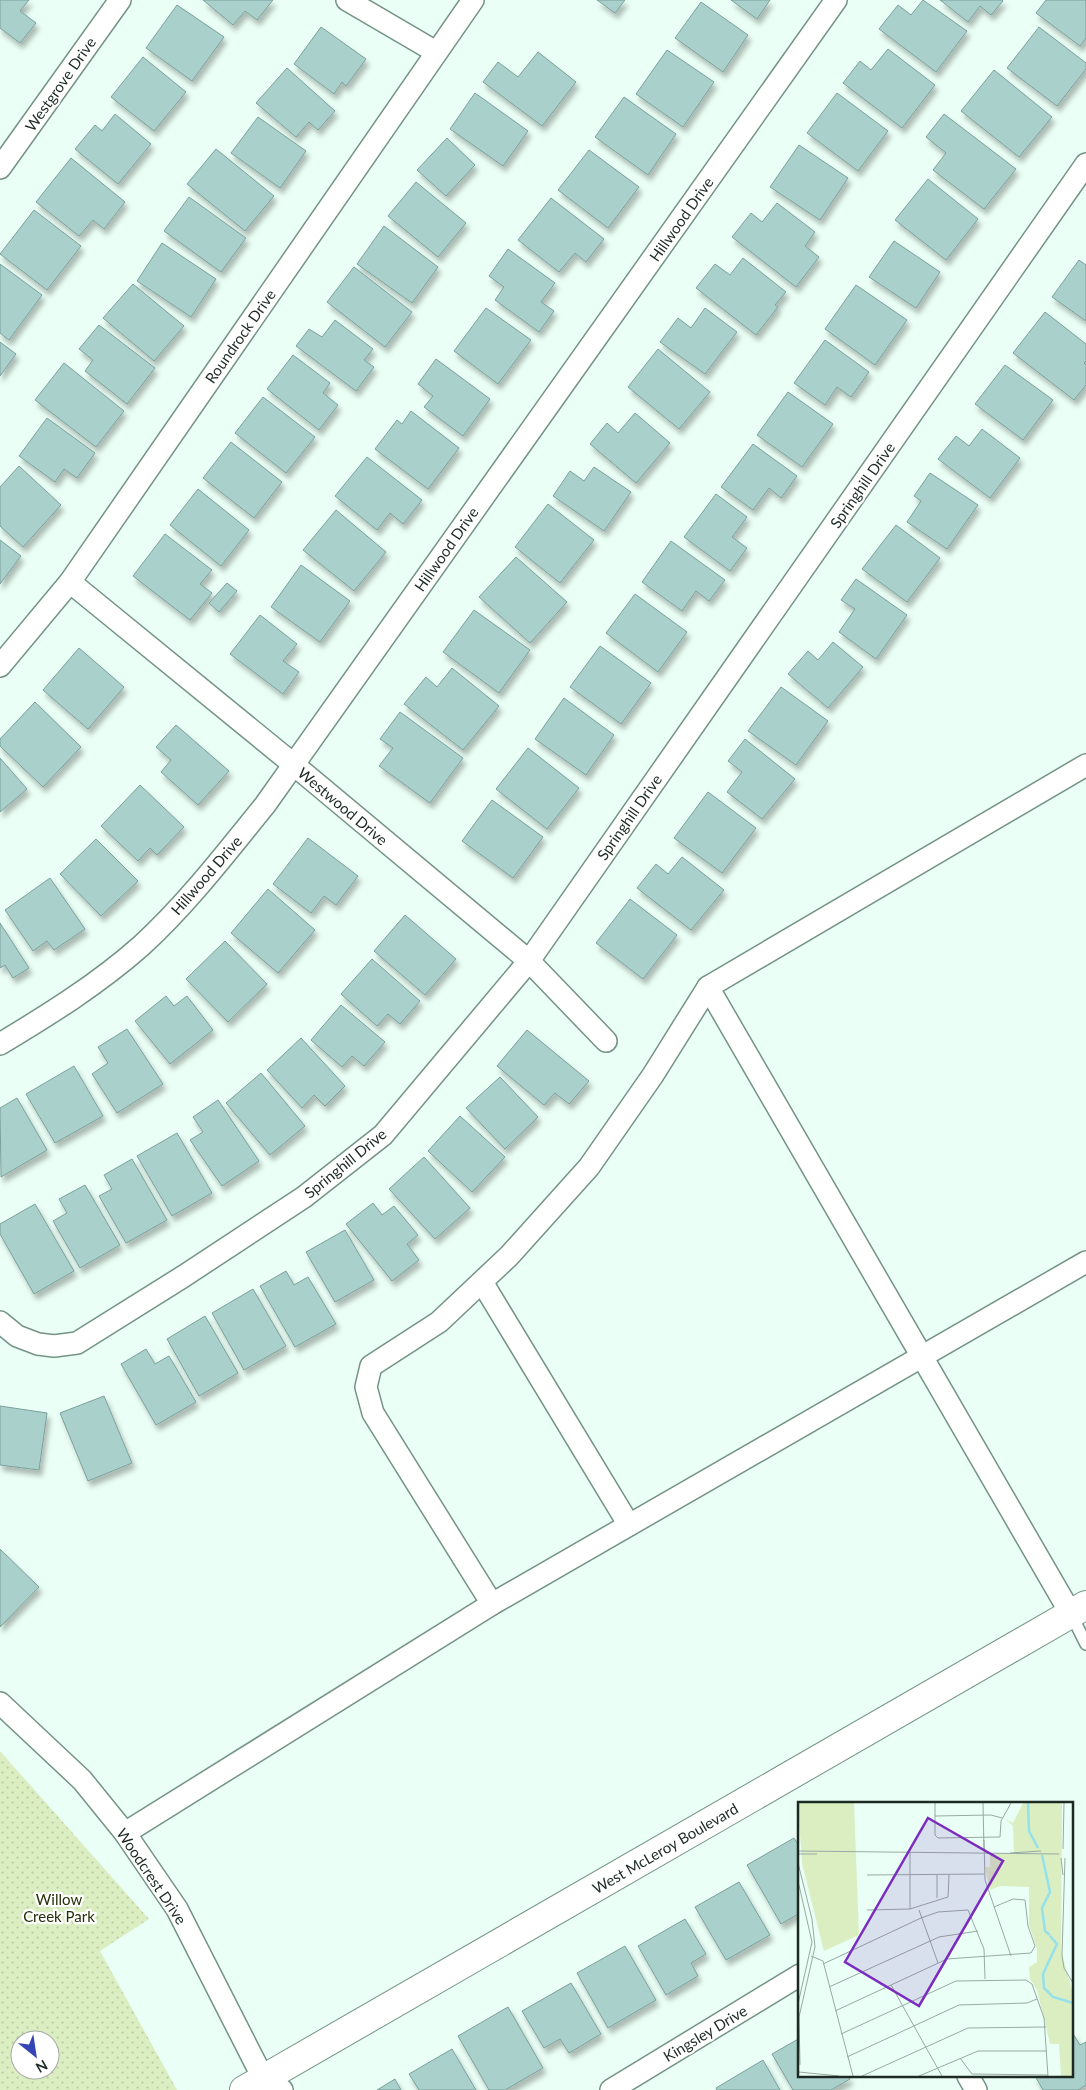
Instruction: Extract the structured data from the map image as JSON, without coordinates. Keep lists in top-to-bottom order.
{
  "streets": {
    "main road": ["West McLeroy Boulevard"],
    "street": [
      "Westgrove Drive",
      "Hillwood Drive",
      "Roundrock Drive",
      "Springhill Drive",
      "Westwood Drive",
      "Woodcrest Drive",
      "Kingsley Drive"
    ]
  },
  "crossings": [
    ["Hillwood Drive", "Westwood Drive"],
    ["Roundrock Drive", "Westwood Drive"],
    ["Springhill Drive", "Westwood Drive"],
    ["West McLeroy Boulevard", "Woodcrest Drive"]
  ],
  "parks": ["Willow Creek Park"],
  "north": "bottom right"
}
